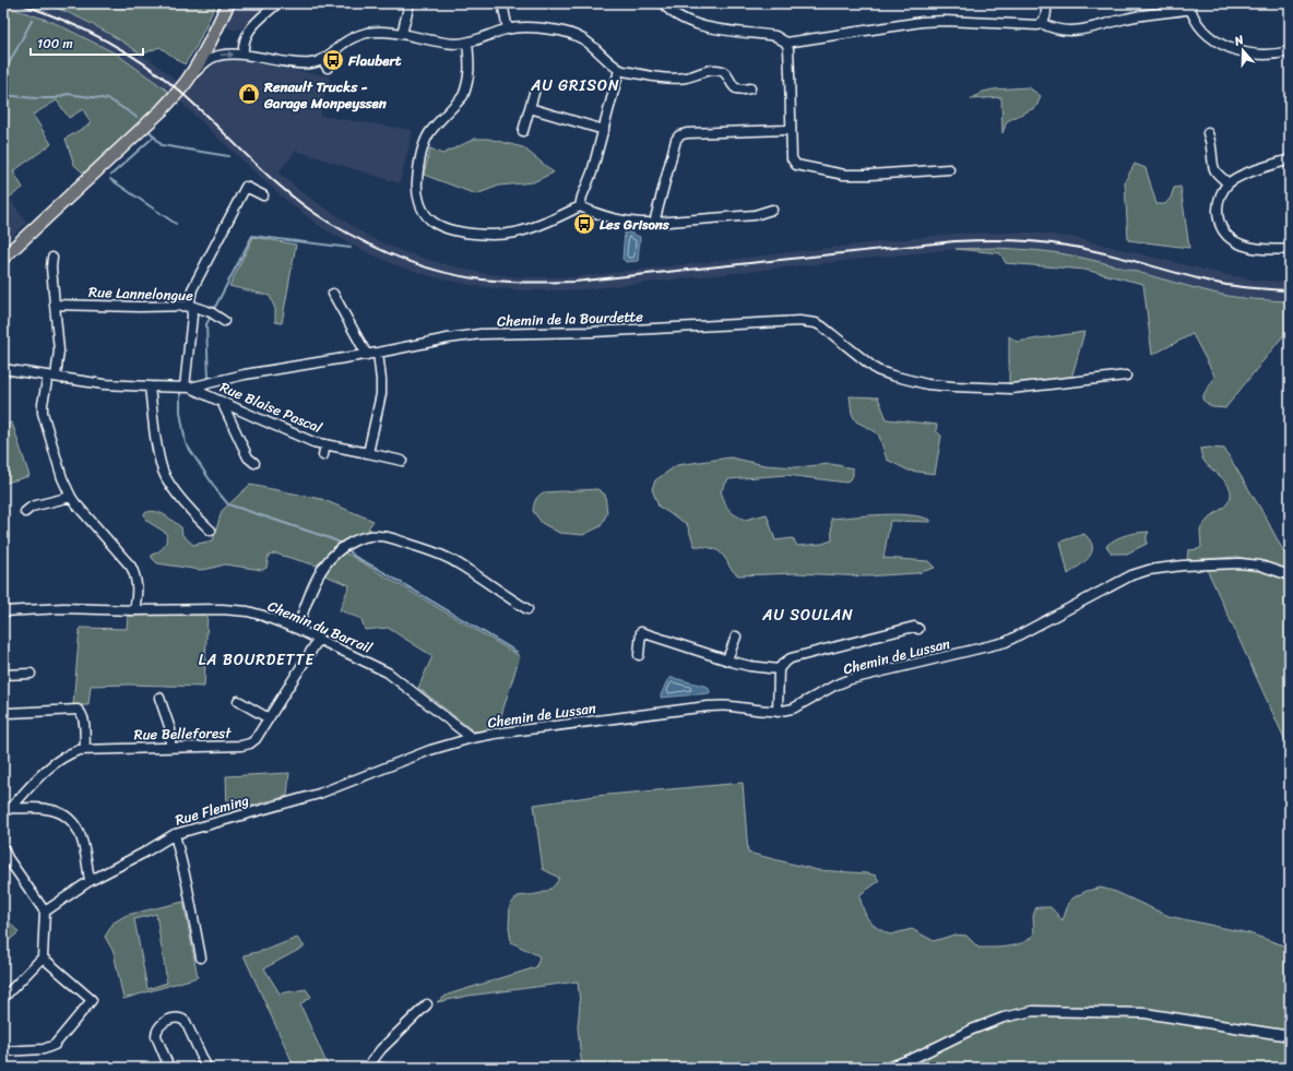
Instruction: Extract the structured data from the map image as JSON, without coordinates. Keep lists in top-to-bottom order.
{
  "streets": {
    "street": [
      "Rue Lannelongue",
      "Chemin de la Bourdette",
      "Rue Blaise Pascal",
      "Chemin du Barrail",
      "Chemin de Lussan",
      "Rue Belleforest",
      "Rue Fleming"
    ]
  },
  "crossings": [
    ["Chemin de la Bourdette", "Rue Blaise Pascal"],
    ["Chemin du Barrail", "Chemin de Lussan"],
    ["Chemin du Barrail", "Rue Belleforest"],
    ["Chemin du Barrail", "Rue Fleming"],
    ["Chemin de Lussan", "Rue Fleming"]
  ],
  "districts": ["AU GRISON", "AU SOULAN", "LA BOURDETTE"],
  "places": {
    "bus stop": ["Flaubert", "Les Grisons"],
    "shop": ["Renault Trucks - Garage Monpeyssen"]
  },
  "scale_bar": "100 m",
  "north": "top"
}
